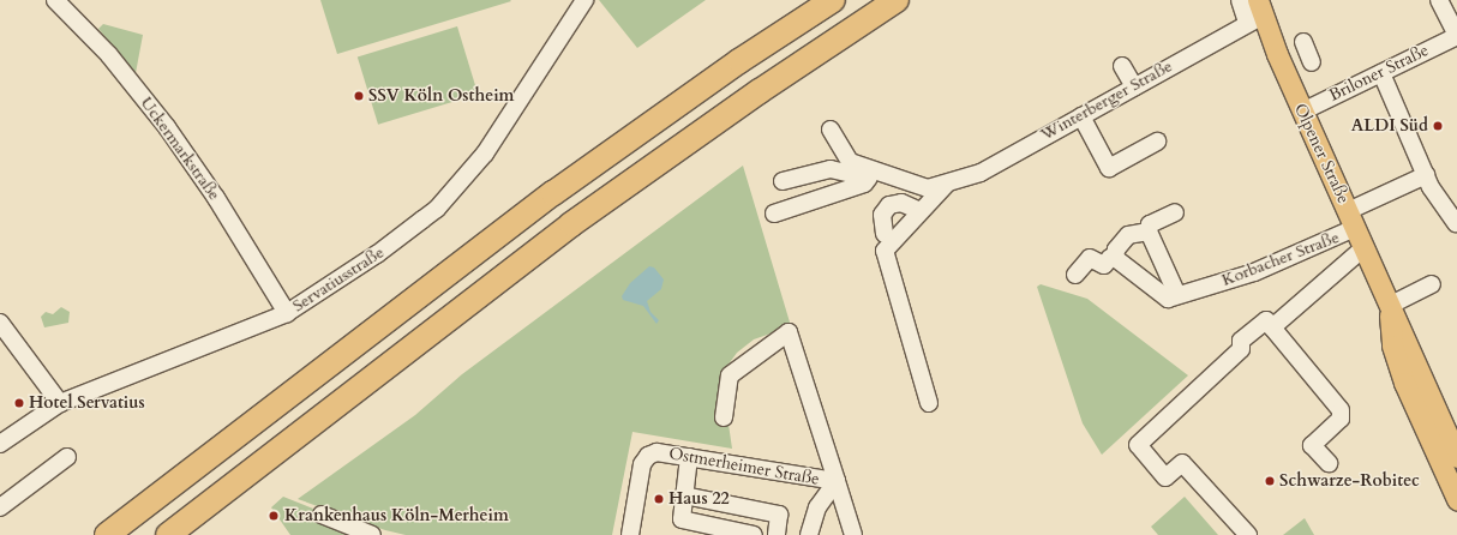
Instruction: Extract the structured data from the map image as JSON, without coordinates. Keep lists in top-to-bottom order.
{
  "streets": {
    "main road": ["Olpener Straße"],
    "street": [
      "Briloner Straße",
      "Winterberger Straße",
      "Uckermarkstraße",
      "Korbacher Straße",
      "Servatiusstraße",
      "Ostmerheimer Straße"
    ]
  },
  "crossings": [
    ["Briloner Straße", "Olpener Straße"],
    ["Winterberger Straße", "Olpener Straße"],
    ["Uckermarkstraße", "Servatiusstraße"],
    ["Olpener Straße", "Korbacher Straße"]
  ],
  "places": [
    "SSV Köln Ostheim",
    "ALDI Süd",
    "Hotel Servatius",
    "Schwarze-Robitec",
    "Haus 22",
    "Krankenhaus Köln-Merheim"
  ]
}
